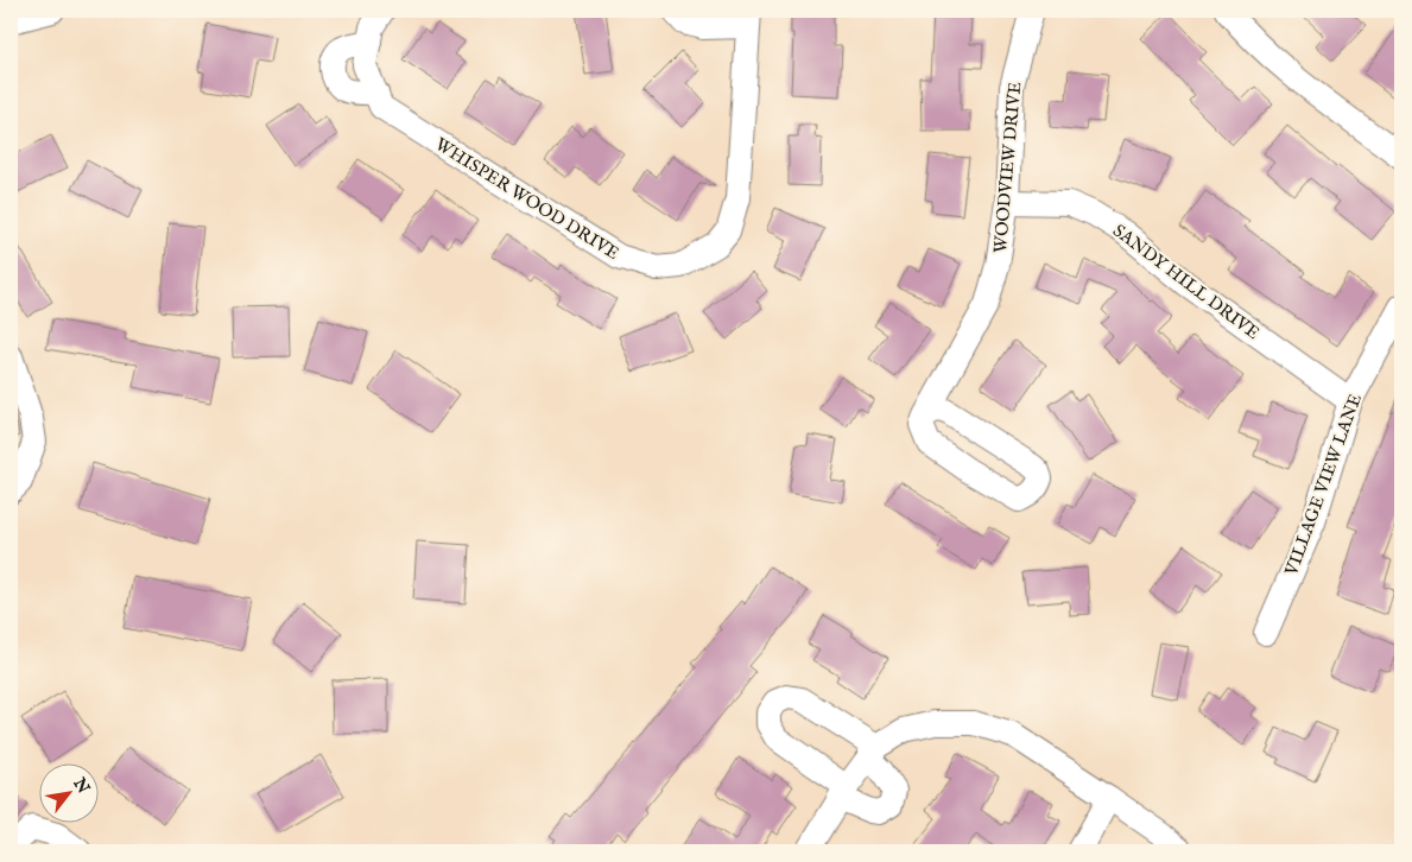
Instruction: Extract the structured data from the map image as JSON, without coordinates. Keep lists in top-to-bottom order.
{
  "streets": {
    "street": [
      "WOODVIEW DRIVE",
      "WHISPER WOOD DRIVE",
      "SANDY HILL DRIVE",
      "VILLAGE VIEW LANE"
    ]
  },
  "crossings": [
    ["WOODVIEW DRIVE", "SANDY HILL DRIVE"],
    ["SANDY HILL DRIVE", "VILLAGE VIEW LANE"]
  ],
  "north": "top right"
}
